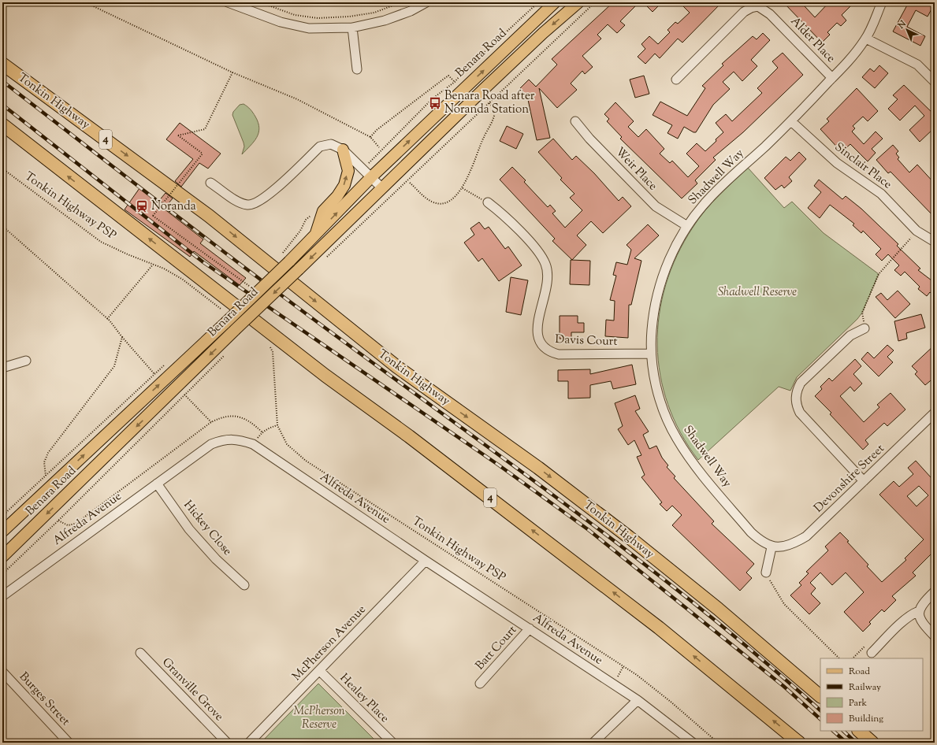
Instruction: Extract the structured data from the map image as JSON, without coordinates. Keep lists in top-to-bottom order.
{
  "streets": {
    "highway": ["Tonkin Highway", "4"],
    "main road": ["Benara Road"],
    "street": [
      "Alder Place",
      "Sinclair Place",
      "Weir Place",
      "Shadwell Way",
      "Davis Court",
      "Devonshire Street",
      "Alfreda Avenue",
      "Hickey Close",
      "McPherson Avenue",
      "Batt Court",
      "Granville Grove",
      "Healey Place",
      "Burges Street"
    ],
    "path": ["Tonkin Highway PSP"]
  },
  "crossings": [
    ["Alder Place", "Shadwell Way"],
    ["Sinclair Place", "Shadwell Way"],
    ["Weir Place", "Shadwell Way"],
    ["Shadwell Way", "Davis Court"],
    ["Shadwell Way", "Devonshire Street"],
    ["Alfreda Avenue", "Hickey Close"],
    ["Alfreda Avenue", "McPherson Avenue"],
    ["Alfreda Avenue", "Batt Court"],
    ["McPherson Avenue", "Healey Place"]
  ],
  "parks": ["Shadwell Reserve", "McPherson Reserve"],
  "places": {
    "bus stop": ["Benara Road after Noranda Station"],
    "station": ["Noranda"]
  },
  "legend": [
    "Road",
    "Railway",
    "Park",
    "Building"
  ],
  "north": "top left"
}
